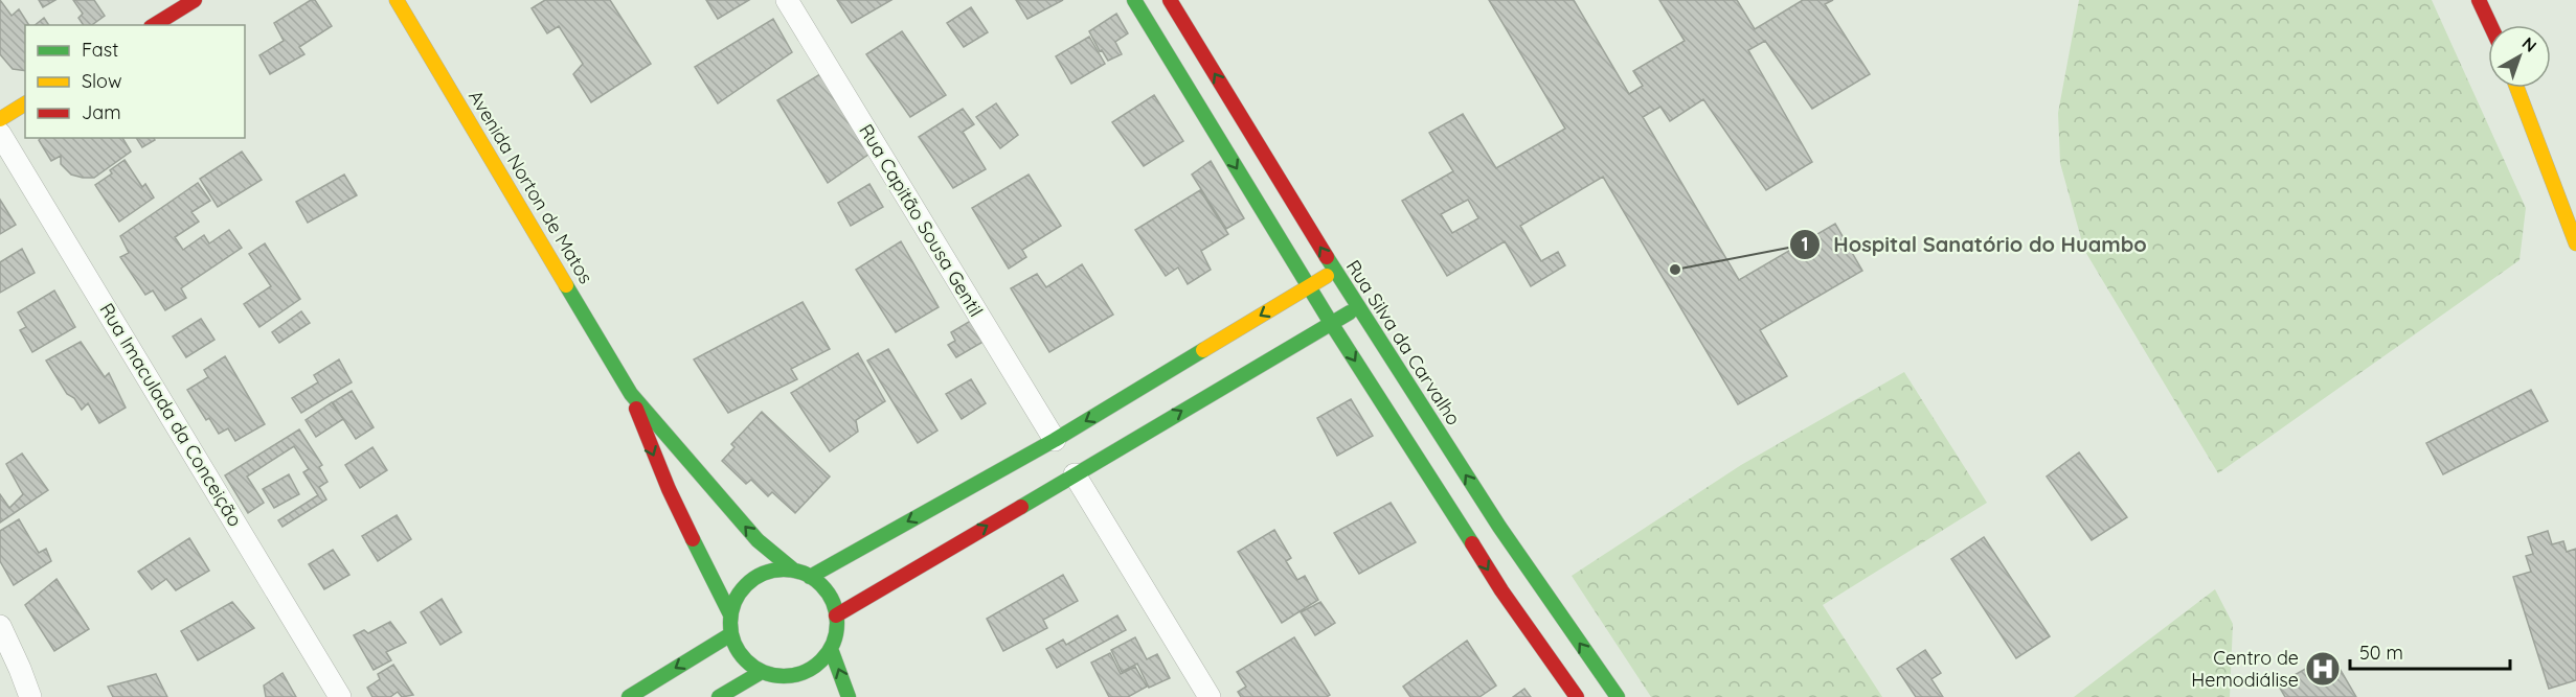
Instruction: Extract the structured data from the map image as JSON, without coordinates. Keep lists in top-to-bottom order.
{
  "streets": {
    "street": [
      "Avenida Norton de Matos",
      "Rua Capitão Sousa Gentil",
      "Rua Silva da Carvalho",
      "Rua Imaculada da Conceição"
    ]
  },
  "places": {
    "other": ["Hospital Sanatório do Huambo"],
    "hospital": ["Centro de Hemodiálise"]
  },
  "legend": ["Fast", "Slow", "Jam"],
  "scale_bar": "50 m",
  "north": "top right"
}
